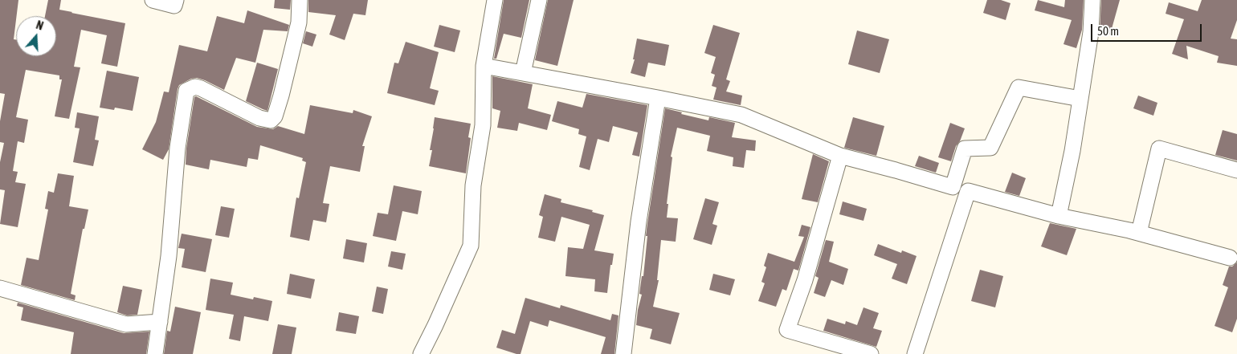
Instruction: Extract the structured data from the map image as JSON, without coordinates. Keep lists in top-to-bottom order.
{
  "scale_bar": "50 m",
  "north": "top"
}
